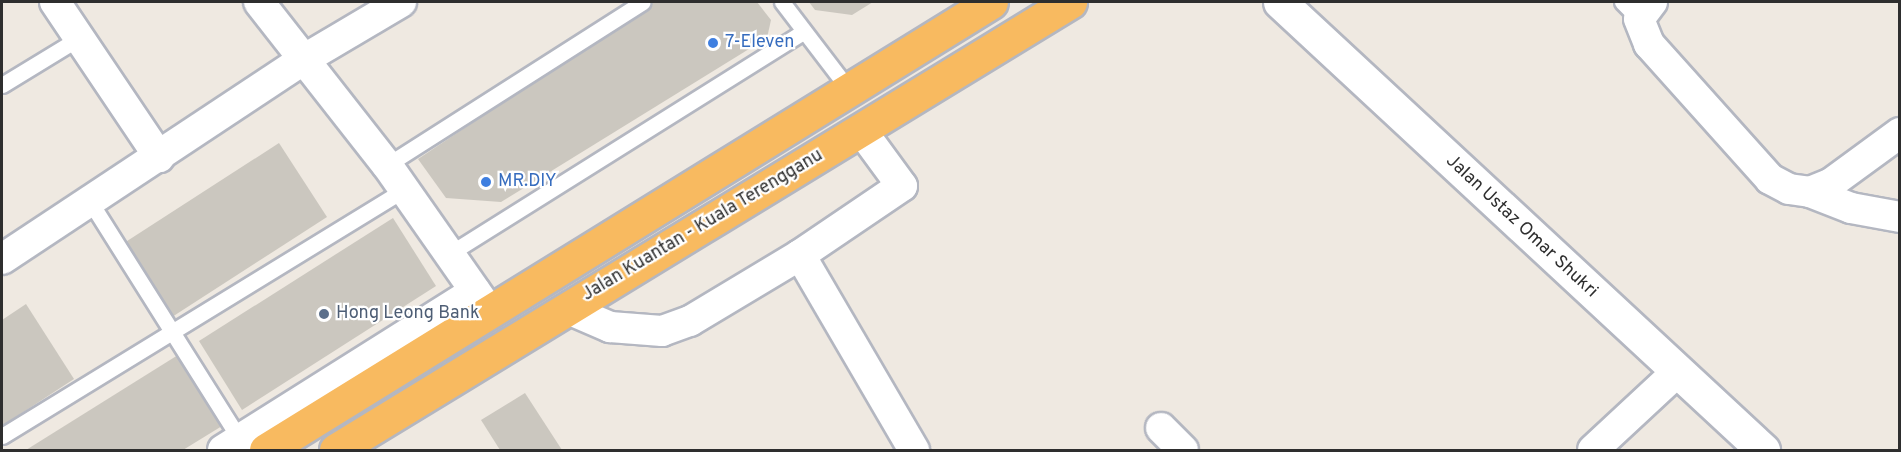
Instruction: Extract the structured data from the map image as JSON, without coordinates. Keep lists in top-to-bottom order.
{
  "streets": {
    "highway": ["Jalan Kuantan - Kuala Terengganu"],
    "street": ["Jalan Ustaz Omar Shukri"]
  },
  "places": ["7-Eleven", "MR.DIY", "Hong Leong Bank"]
}
